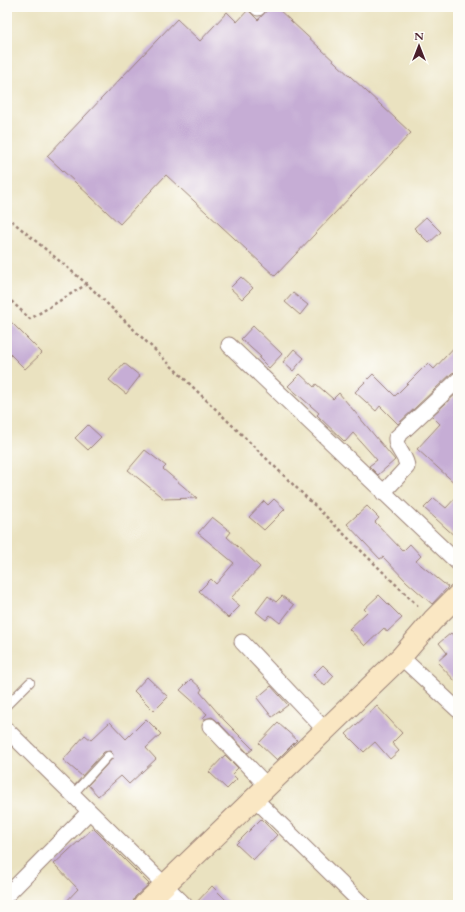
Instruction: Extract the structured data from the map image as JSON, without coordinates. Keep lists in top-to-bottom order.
{
  "north": "top"
}
